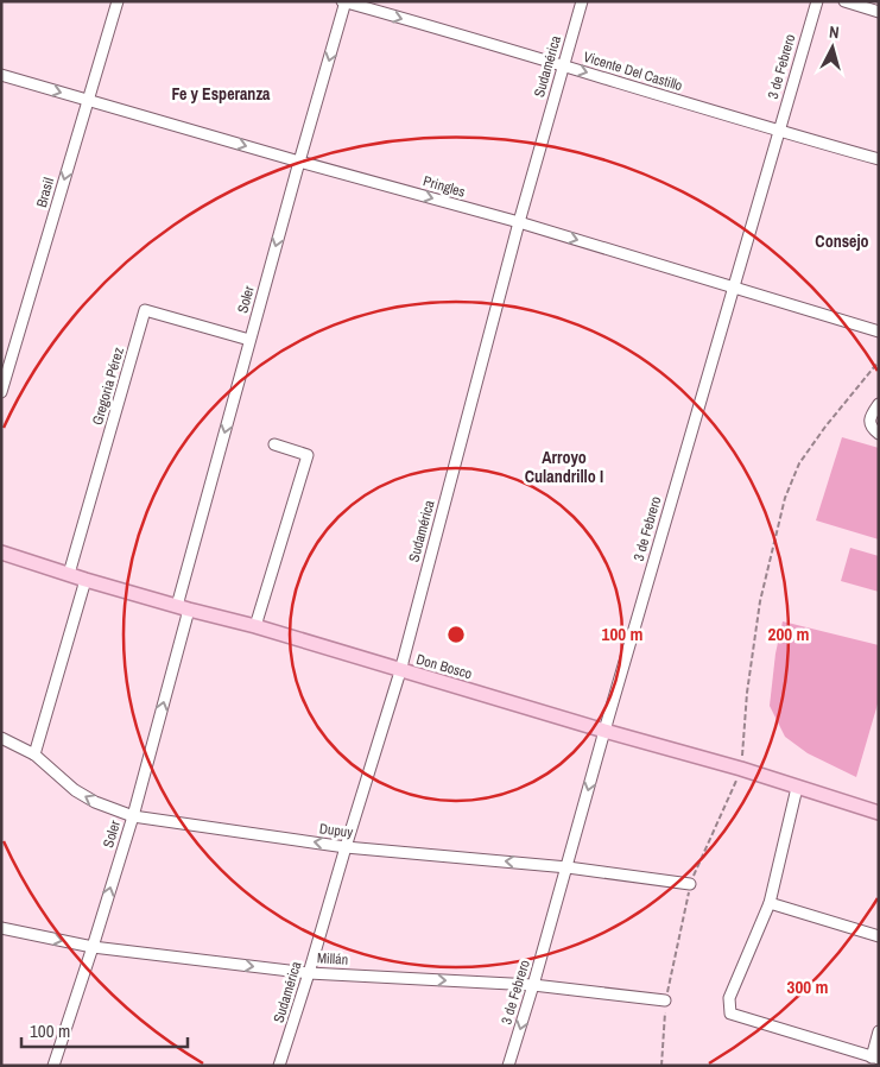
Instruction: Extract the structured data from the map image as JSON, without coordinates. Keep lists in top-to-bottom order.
{
  "streets": {
    "main road": ["Don Bosco"],
    "street": [
      "Sudamérica",
      "3 de Febrero",
      "Vicente Del Castillo",
      "Pringles",
      "Brasil",
      "Soler",
      "Gregoria Pérez",
      "Dupuy",
      "Millán"
    ]
  },
  "crossings": [
    ["Sudamérica", "Vicente Del Castillo"],
    ["Sudamérica", "Pringles"],
    ["Sudamérica", "Don Bosco"],
    ["Sudamérica", "Dupuy"],
    ["Sudamérica", "Millán"],
    ["3 de Febrero", "Vicente Del Castillo"],
    ["3 de Febrero", "Pringles"],
    ["3 de Febrero", "Don Bosco"],
    ["3 de Febrero", "Dupuy"],
    ["3 de Febrero", "Millán"],
    ["Vicente Del Castillo", "Soler"],
    ["Pringles", "Brasil"],
    ["Pringles", "Soler"],
    ["Soler", "Gregoria Pérez"],
    ["Soler", "Don Bosco"],
    ["Soler", "Dupuy"],
    ["Soler", "Millán"],
    ["Gregoria Pérez", "Don Bosco"]
  ],
  "one_way": [
    "Vicente Del Castillo",
    "Pringles",
    "Brasil",
    "Dupuy",
    "Millán"
  ],
  "districts": ["Fe y Esperanza", "Consejo", "Arroyo Culandrillo I"],
  "scale_bar": "100 m",
  "north": "top",
  "rings": ["100 m", "200 m", "300 m"]
}
